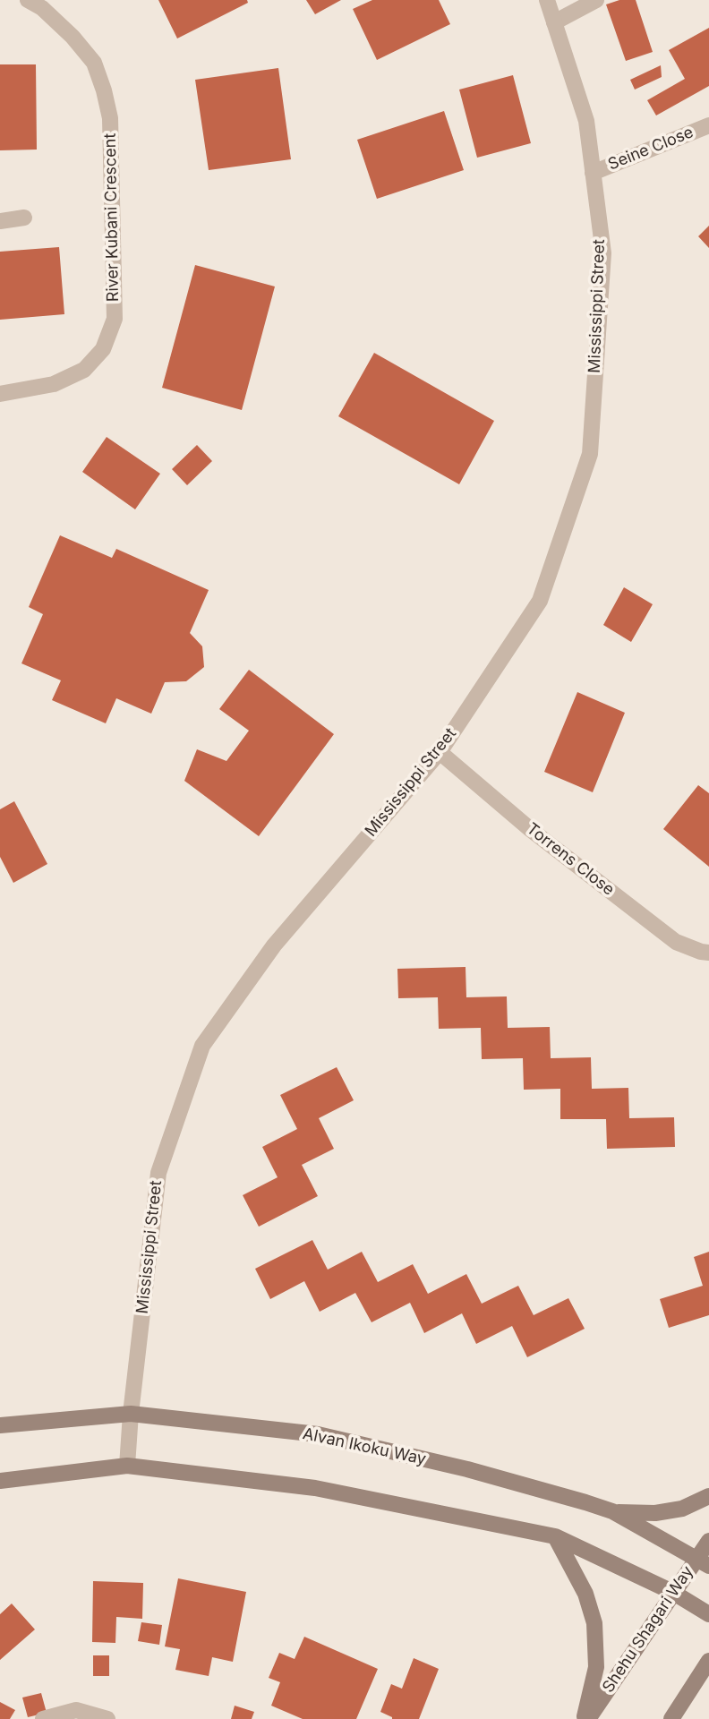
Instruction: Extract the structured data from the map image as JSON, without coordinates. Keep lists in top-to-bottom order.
{
  "streets": {
    "street": [
      "Seine Close",
      "River Kubani Crescent",
      "Mississippi Street",
      "Torrens Close",
      "Alvan Ikoku Way",
      "Shehu Shagari Way"
    ]
  },
  "crossings": [
    ["Seine Close", "Mississippi Street"],
    ["Mississippi Street", "Torrens Close"],
    ["Mississippi Street", "Alvan Ikoku Way"],
    ["Alvan Ikoku Way", "Shehu Shagari Way"]
  ]
}
